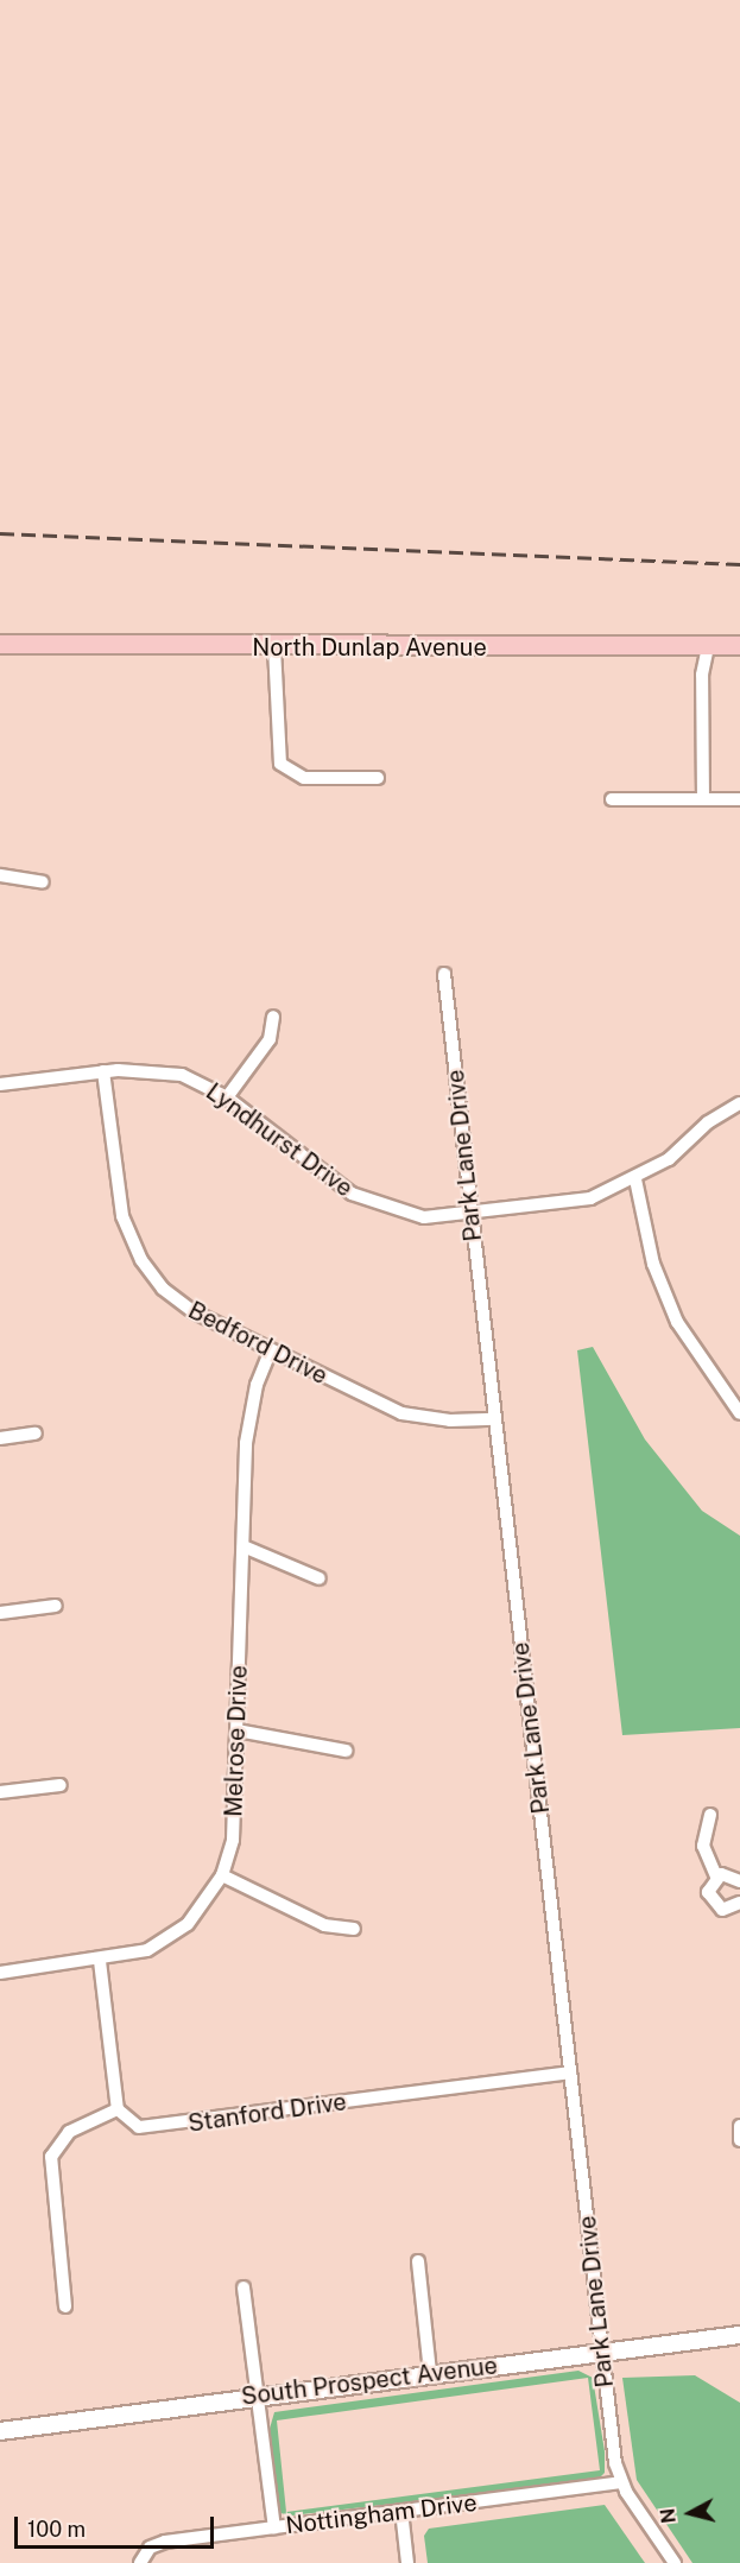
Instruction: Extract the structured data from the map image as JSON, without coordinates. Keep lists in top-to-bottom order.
{
  "streets": {
    "main road": ["North Dunlap Avenue", "South Prospect Avenue"],
    "street": [
      "Lyndhurst Drive",
      "Park Lane Drive",
      "Bedford Drive",
      "Melrose Drive",
      "Stanford Drive",
      "Nottingham Drive"
    ]
  },
  "crossings": [
    ["Lyndhurst Drive", "Park Lane Drive"],
    ["Lyndhurst Drive", "Bedford Drive"],
    ["Park Lane Drive", "Bedford Drive"],
    ["Park Lane Drive", "Stanford Drive"],
    ["Park Lane Drive", "South Prospect Avenue"],
    ["Park Lane Drive", "Nottingham Drive"],
    ["Bedford Drive", "Melrose Drive"]
  ],
  "scale_bar": "100 m",
  "north": "left"
}
